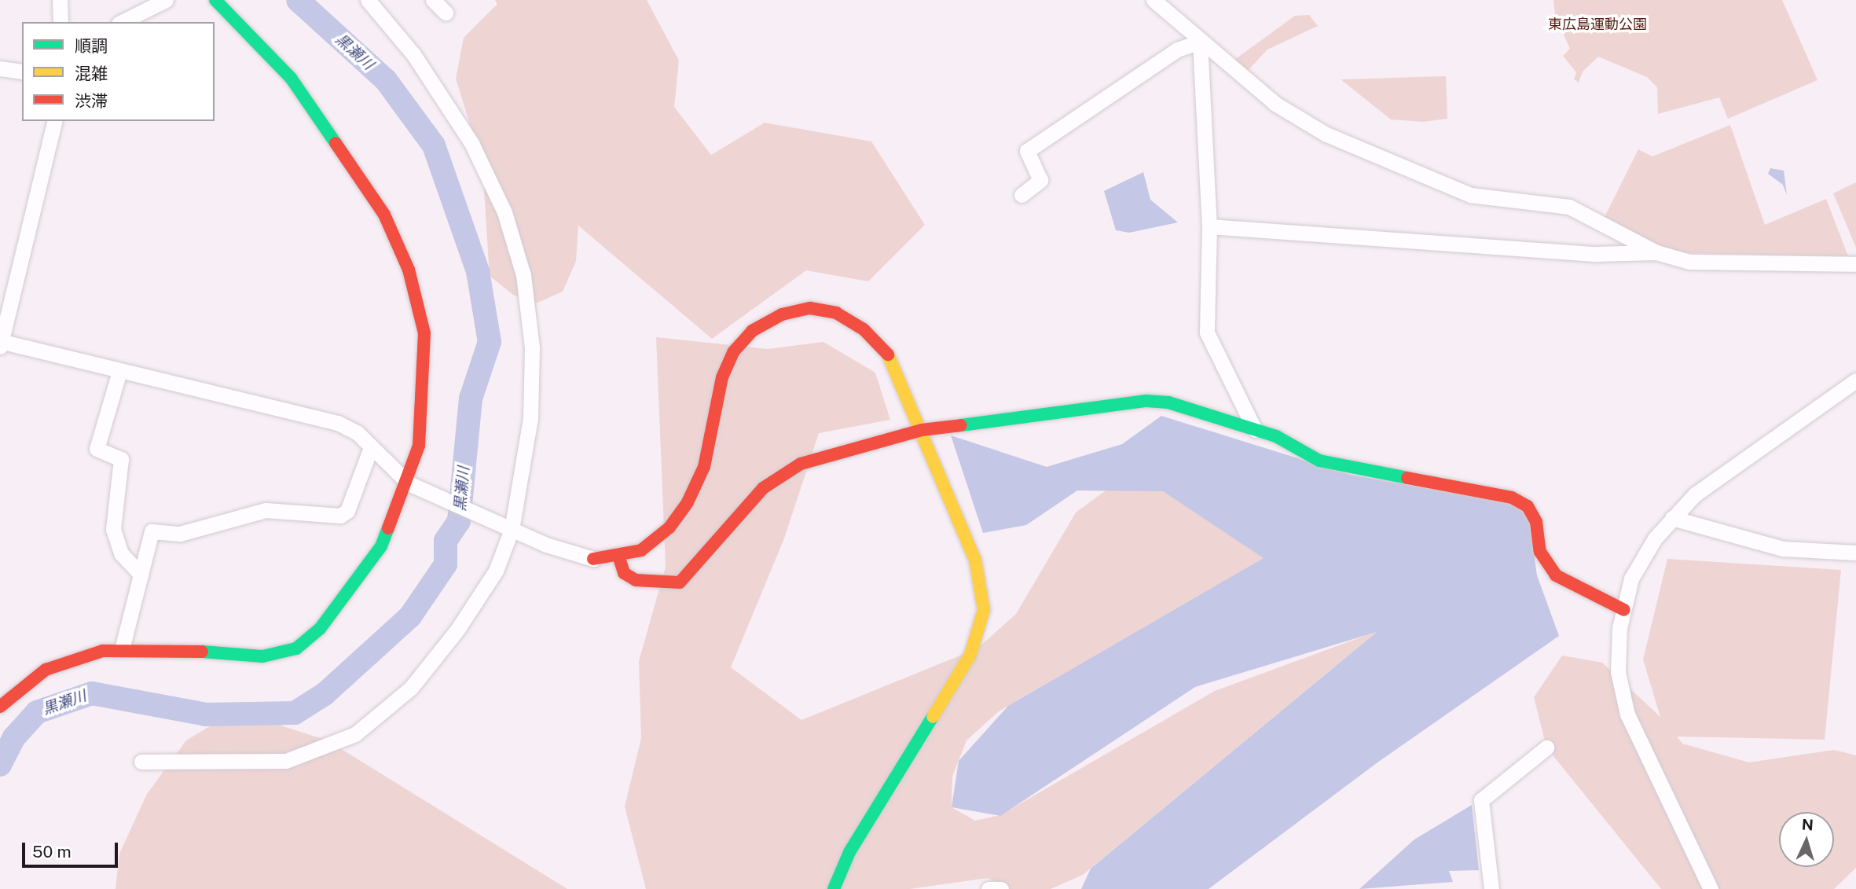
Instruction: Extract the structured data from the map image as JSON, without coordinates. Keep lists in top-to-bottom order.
{
  "water": ["黒瀬川"],
  "parks": ["東広島運動公園"],
  "legend": ["順調", "混雑", "渋滞"],
  "scale_bar": "50 m",
  "north": "top"
}
